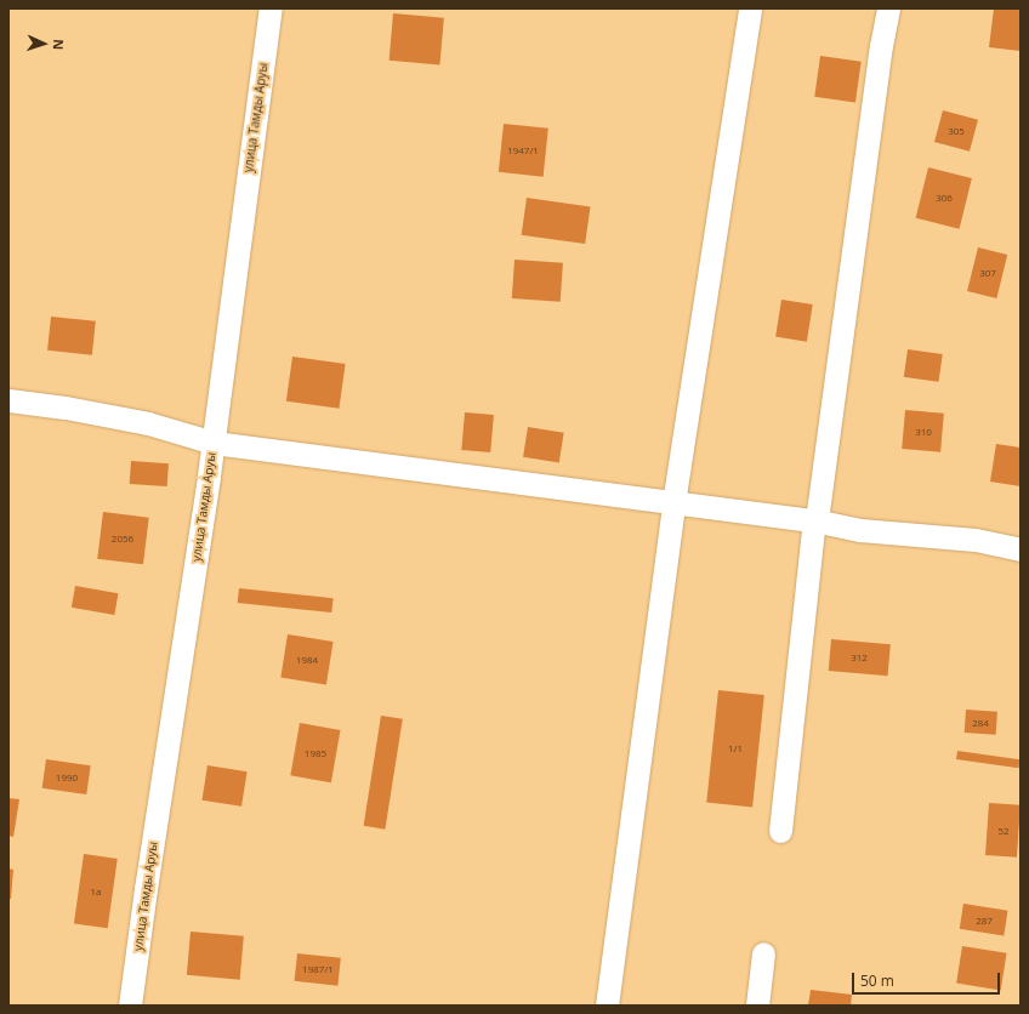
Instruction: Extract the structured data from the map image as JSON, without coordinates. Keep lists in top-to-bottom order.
{
  "streets": {
    "street": ["улица Тамды Аруы"]
  },
  "house_numbers": [
    "305",
    "1947/1",
    "306",
    "307",
    "310",
    "2056",
    "312",
    "1984",
    "284",
    "1/1",
    "1985",
    "1990",
    "52",
    "1а",
    "287",
    "1987/1"
  ],
  "scale_bar": "50 m",
  "north": "right"
}
